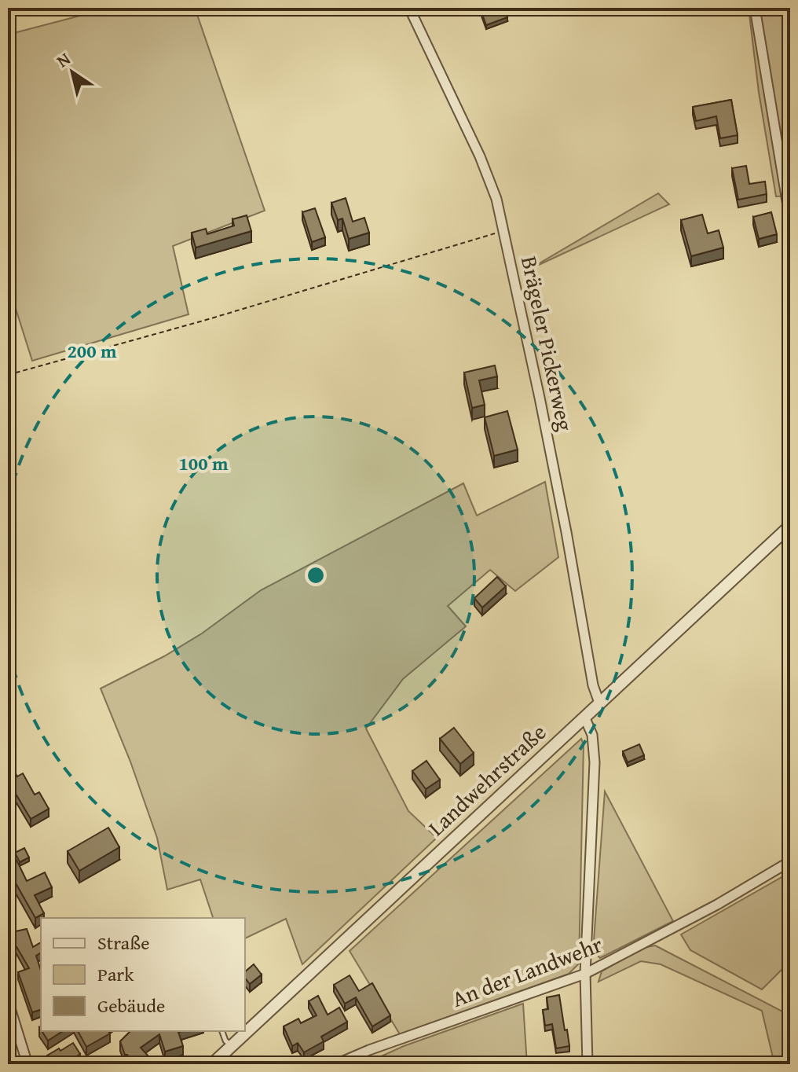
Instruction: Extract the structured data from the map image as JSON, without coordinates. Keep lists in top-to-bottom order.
{
  "streets": {
    "street": ["Brägeler Pickerweg", "Landwehrstraße", "An der Landwehr"]
  },
  "crossings": [
    ["Brägeler Pickerweg", "Landwehrstraße"]
  ],
  "legend": ["Straße", "Park", "Gebäude"],
  "north": "top left",
  "rings": ["200 m", "100 m"]
}
